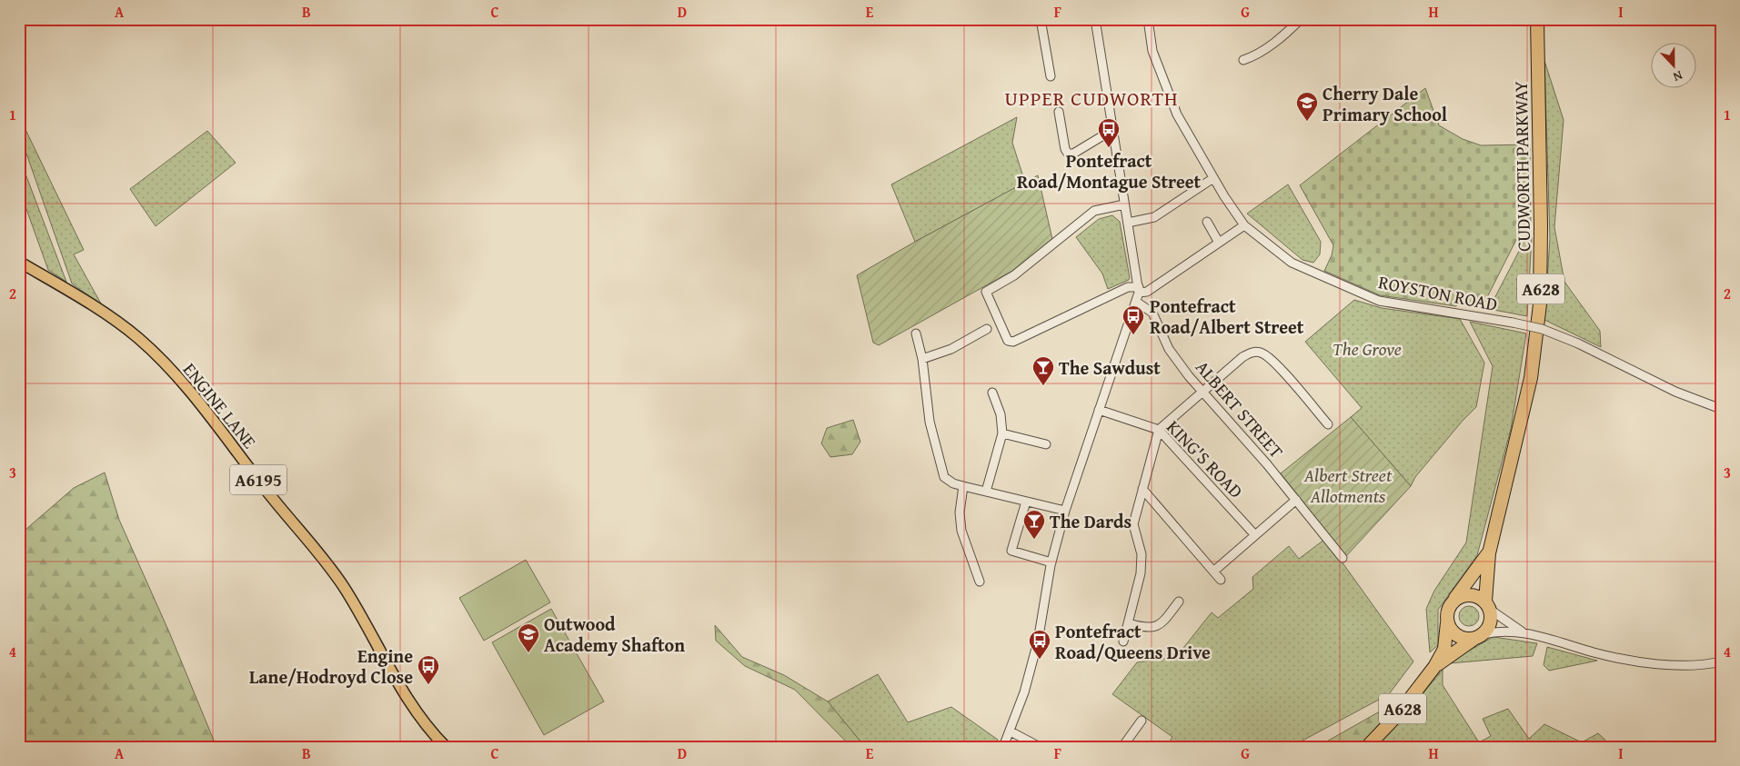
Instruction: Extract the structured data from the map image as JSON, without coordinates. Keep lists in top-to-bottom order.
{
  "streets": {
    "highway": ["CUDWORTH PARKWAY", "A628"],
    "main road": ["ENGINE LANE", "A6195"],
    "street": ["ROYSTON ROAD", "ALBERT STREET", "KING'S ROAD"]
  },
  "districts": ["UPPER CUDWORTH"],
  "parks": ["The Grove", "Albert Street Allotments"],
  "places": {
    "school or university": ["Cherry Dale Primary School", "Outwood Academy Shafton"],
    "bus stop": [
      "Pontefract Road/Montague Street",
      "Pontefract Road/Albert Street",
      "Pontefract Road/Queens Drive",
      "Engine Lane/Hodroyd Close"
    ],
    "bar": ["The Sawdust", "The Dards"]
  },
  "north": "bottom",
  "grid": {
    "columns": [
      "A",
      "B",
      "C",
      "D",
      "E",
      "F",
      "G",
      "H",
      "I"
    ],
    "rows": [
      "1",
      "2",
      "3",
      "4"
    ]
  }
}
